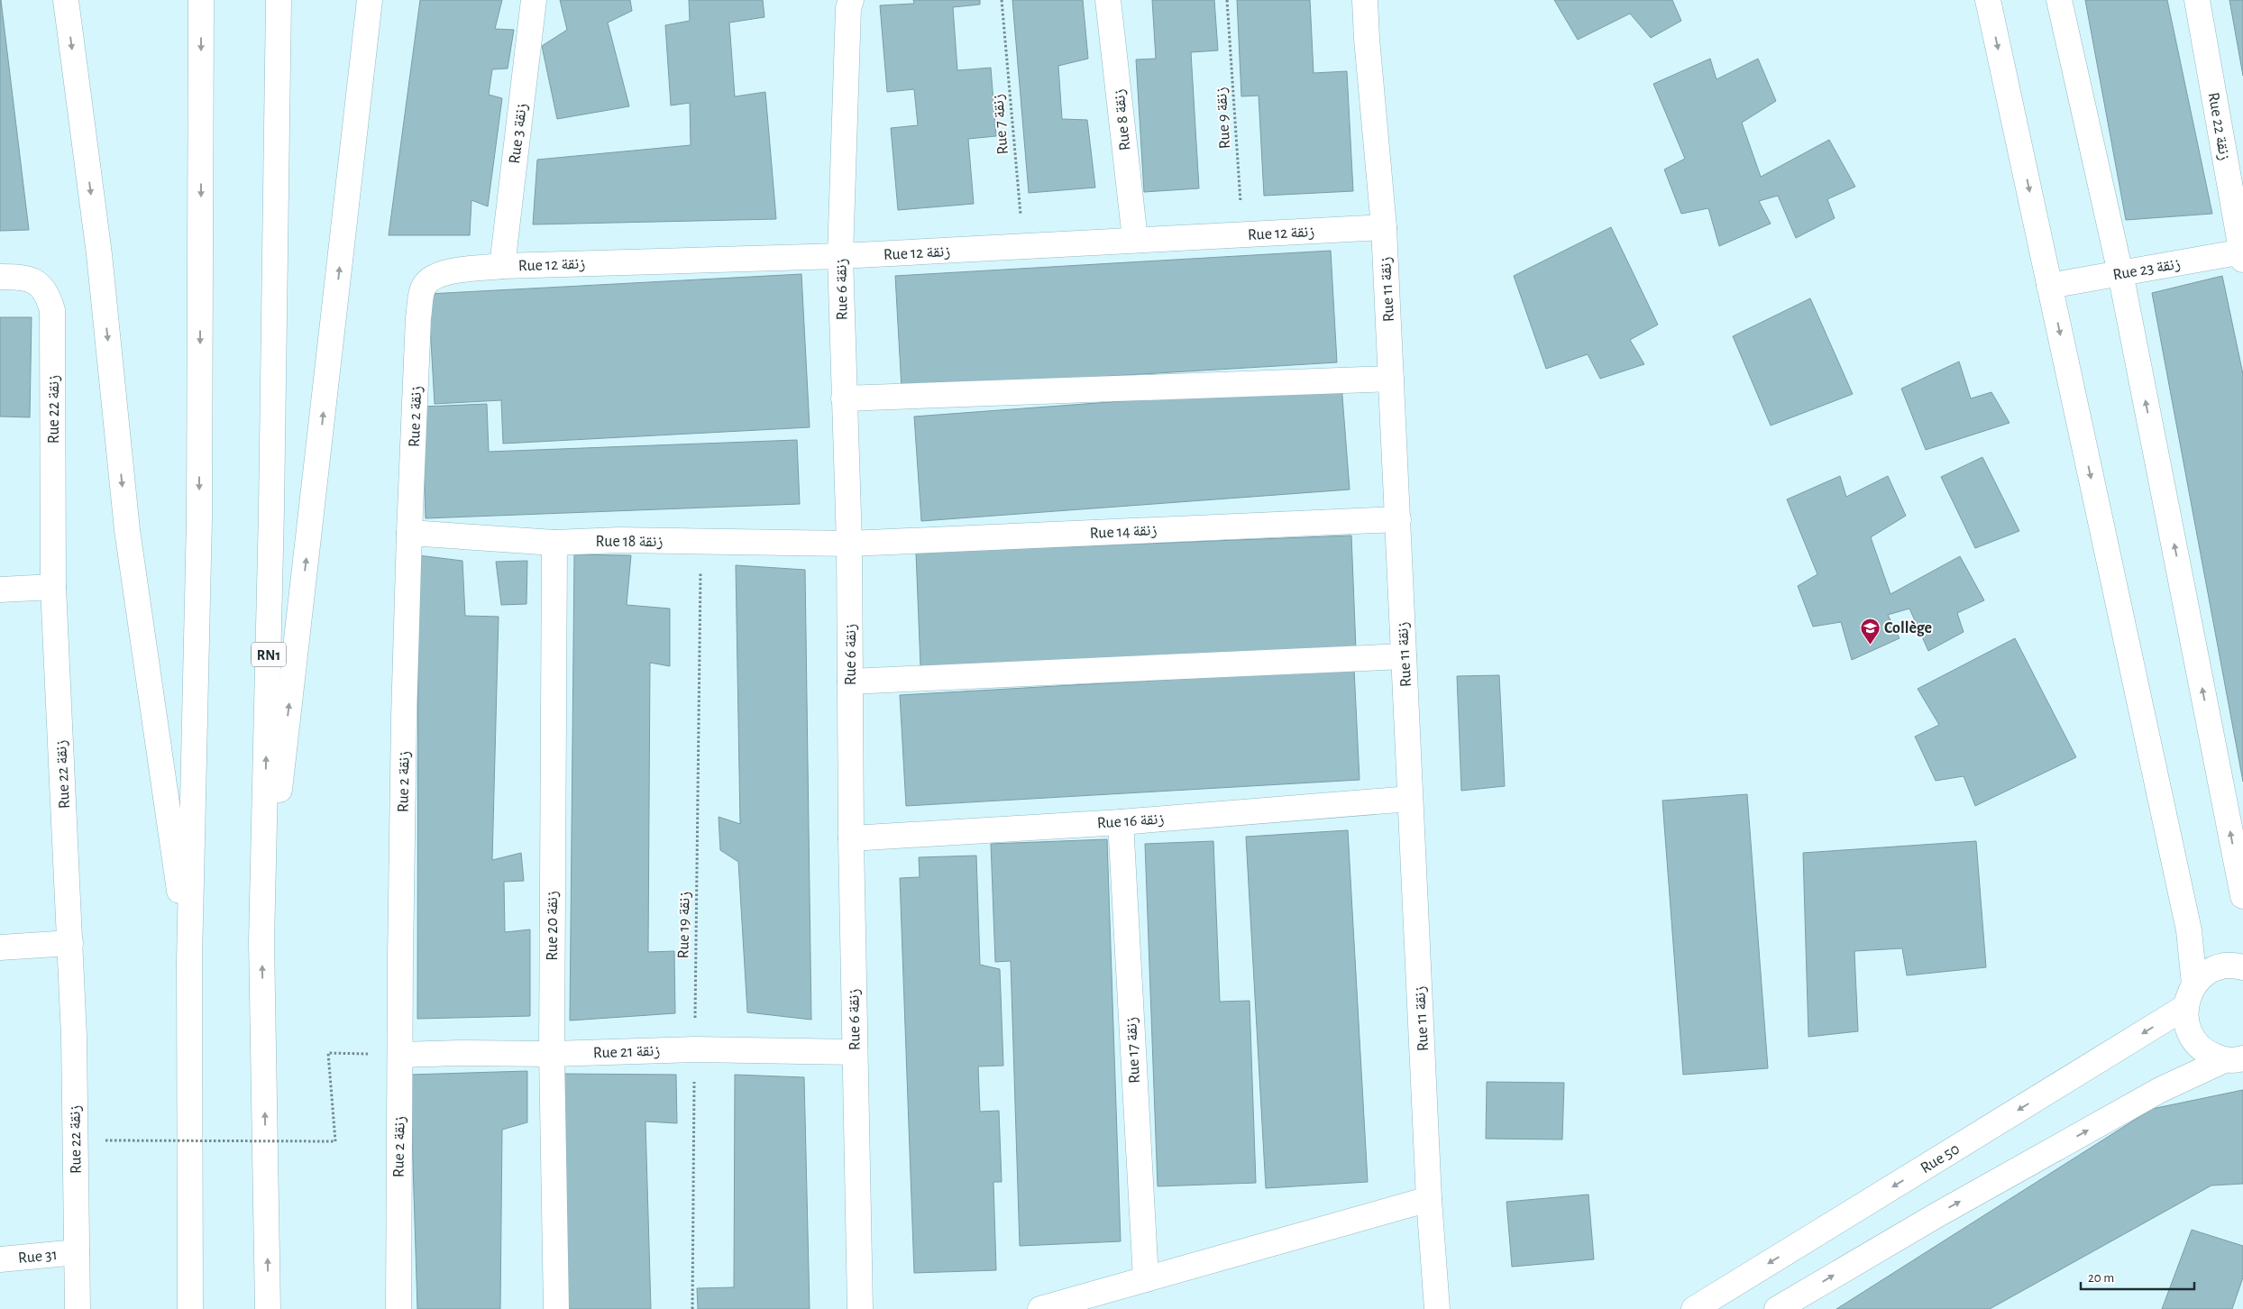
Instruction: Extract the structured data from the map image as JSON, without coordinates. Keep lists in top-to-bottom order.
{
  "streets": {
    "main road": [
      "Rue 8 زنقة",
      "Rue 22 زنقة",
      "Rue 3 زنقة",
      "Rue 12 زنقة",
      "Rue 23 زنقة",
      "Rue 6 زنقة",
      "Rue 11 زنقة",
      "Rue 2 زنقة",
      "Rue 14 زنقة",
      "Rue 18 زنقة",
      "RN1",
      "Rue 16 زنقة",
      "Rue 20 زنقة",
      "Rue 17 زنقة",
      "Rue 21 زنقة",
      "Rue 50",
      "Rue 31"
    ],
    "path": ["Rue 9 زنقة", "Rue 7 زنقة", "Rue 19 زنقة"]
  },
  "crossings": [
    ["Rue 9 زنقة", "Rue 12 زنقة"],
    ["Rue 8 زنقة", "Rue 12 زنقة"],
    ["Rue 7 زنقة", "Rue 12 زنقة"],
    ["Rue 22 زنقة", "Rue 23 زنقة"],
    ["Rue 22 زنقة", "Rue 31"],
    ["Rue 3 زنقة", "Rue 12 زنقة"],
    ["Rue 12 زنقة", "Rue 6 زنقة"],
    ["Rue 12 زنقة", "Rue 11 زنقة"],
    ["Rue 12 زنقة", "Rue 2 زنقة"],
    ["Rue 6 زنقة", "Rue 14 زنقة"],
    ["Rue 6 زنقة", "Rue 18 زنقة"],
    ["Rue 6 زنقة", "Rue 16 زنقة"],
    ["Rue 6 زنقة", "Rue 21 زنقة"],
    ["Rue 11 زنقة", "Rue 14 زنقة"],
    ["Rue 11 زنقة", "Rue 16 زنقة"],
    ["Rue 2 زنقة", "Rue 18 زنقة"],
    ["Rue 2 زنقة", "Rue 21 زنقة"],
    ["Rue 14 زنقة", "Rue 18 زنقة"],
    ["Rue 18 زنقة", "Rue 19 زنقة"],
    ["Rue 18 زنقة", "Rue 20 زنقة"],
    ["Rue 16 زنقة", "Rue 17 زنقة"],
    ["Rue 19 زنقة", "Rue 21 زنقة"],
    ["Rue 20 زنقة", "Rue 21 زنقة"]
  ],
  "places": {
    "school or university": ["Collège"]
  },
  "scale_bar": "20 m"
}
